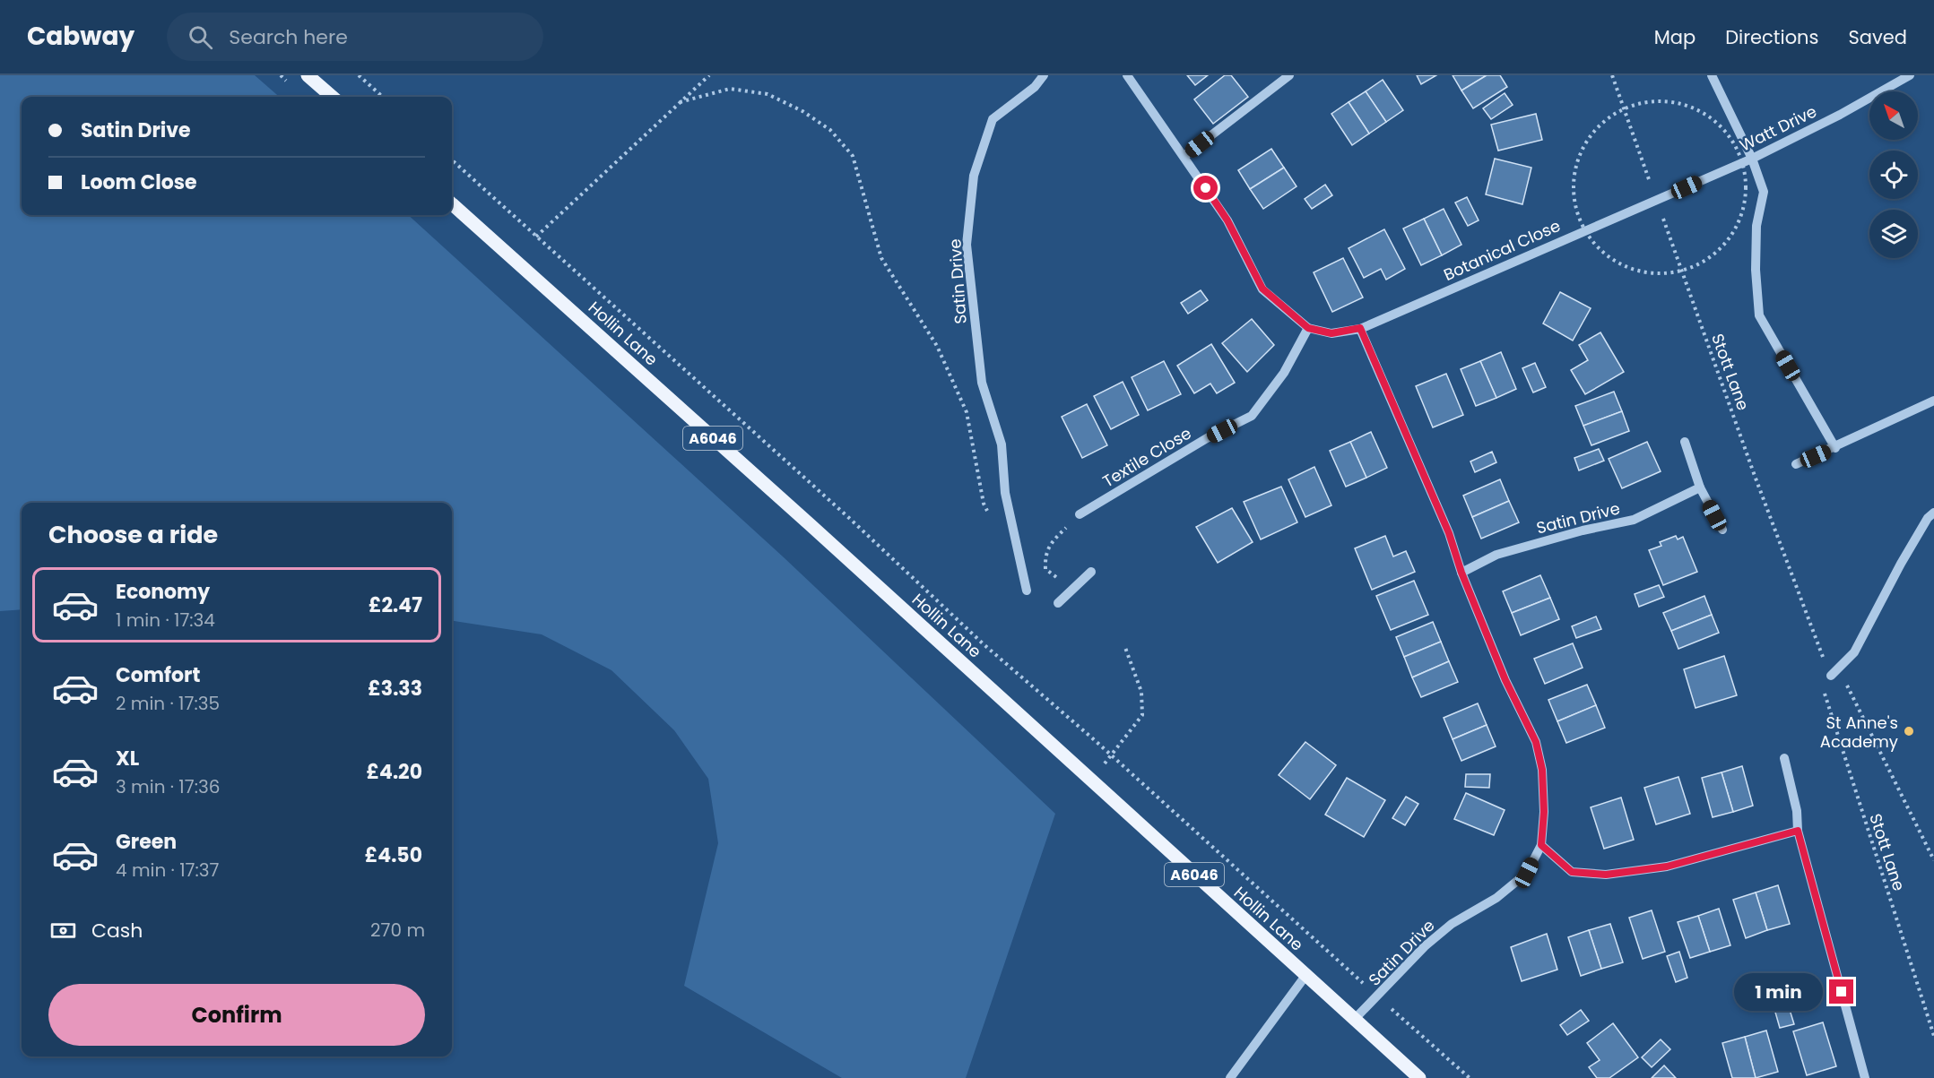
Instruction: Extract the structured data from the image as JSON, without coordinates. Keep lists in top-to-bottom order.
{
  "streets": {
    "main road": ["Hollin Lane", "A6046"],
    "street": [
      "Watt Drive",
      "Botanical Close",
      "Satin Drive",
      "Textile Close"
    ],
    "path": ["Stott Lane"]
  },
  "crossings": [
    ["Watt Drive", "Botanical Close"],
    ["Watt Drive", "Stott Lane"],
    ["Botanical Close", "Satin Drive"],
    ["Botanical Close", "Stott Lane"],
    ["Satin Drive", "Hollin Lane"]
  ],
  "places": ["St Anne's Academy"],
  "north": "top left",
  "page": {
    "header": "Cabway",
    "search": "Search here",
    "nav": ["Map", "Directions", "Saved"],
    "banner": ["Satin Drive", "Loom Close"],
    "heading": "Choose a ride",
    "list": [
      {
        "name": "Economy",
        "note": "1 min · 17:34",
        "value": "£2.47"
      },
      {
        "name": "Comfort",
        "note": "2 min · 17:35",
        "value": "£3.33"
      },
      {
        "name": "XL",
        "note": "3 min · 17:36",
        "value": "£4.20"
      },
      {
        "name": "Green",
        "note": "4 min · 17:37",
        "value": "£4.50"
      }
    ],
    "pay": ["Cash", "270 m"],
    "bubble": "1 min",
    "buttons": "Confirm"
  }
}
